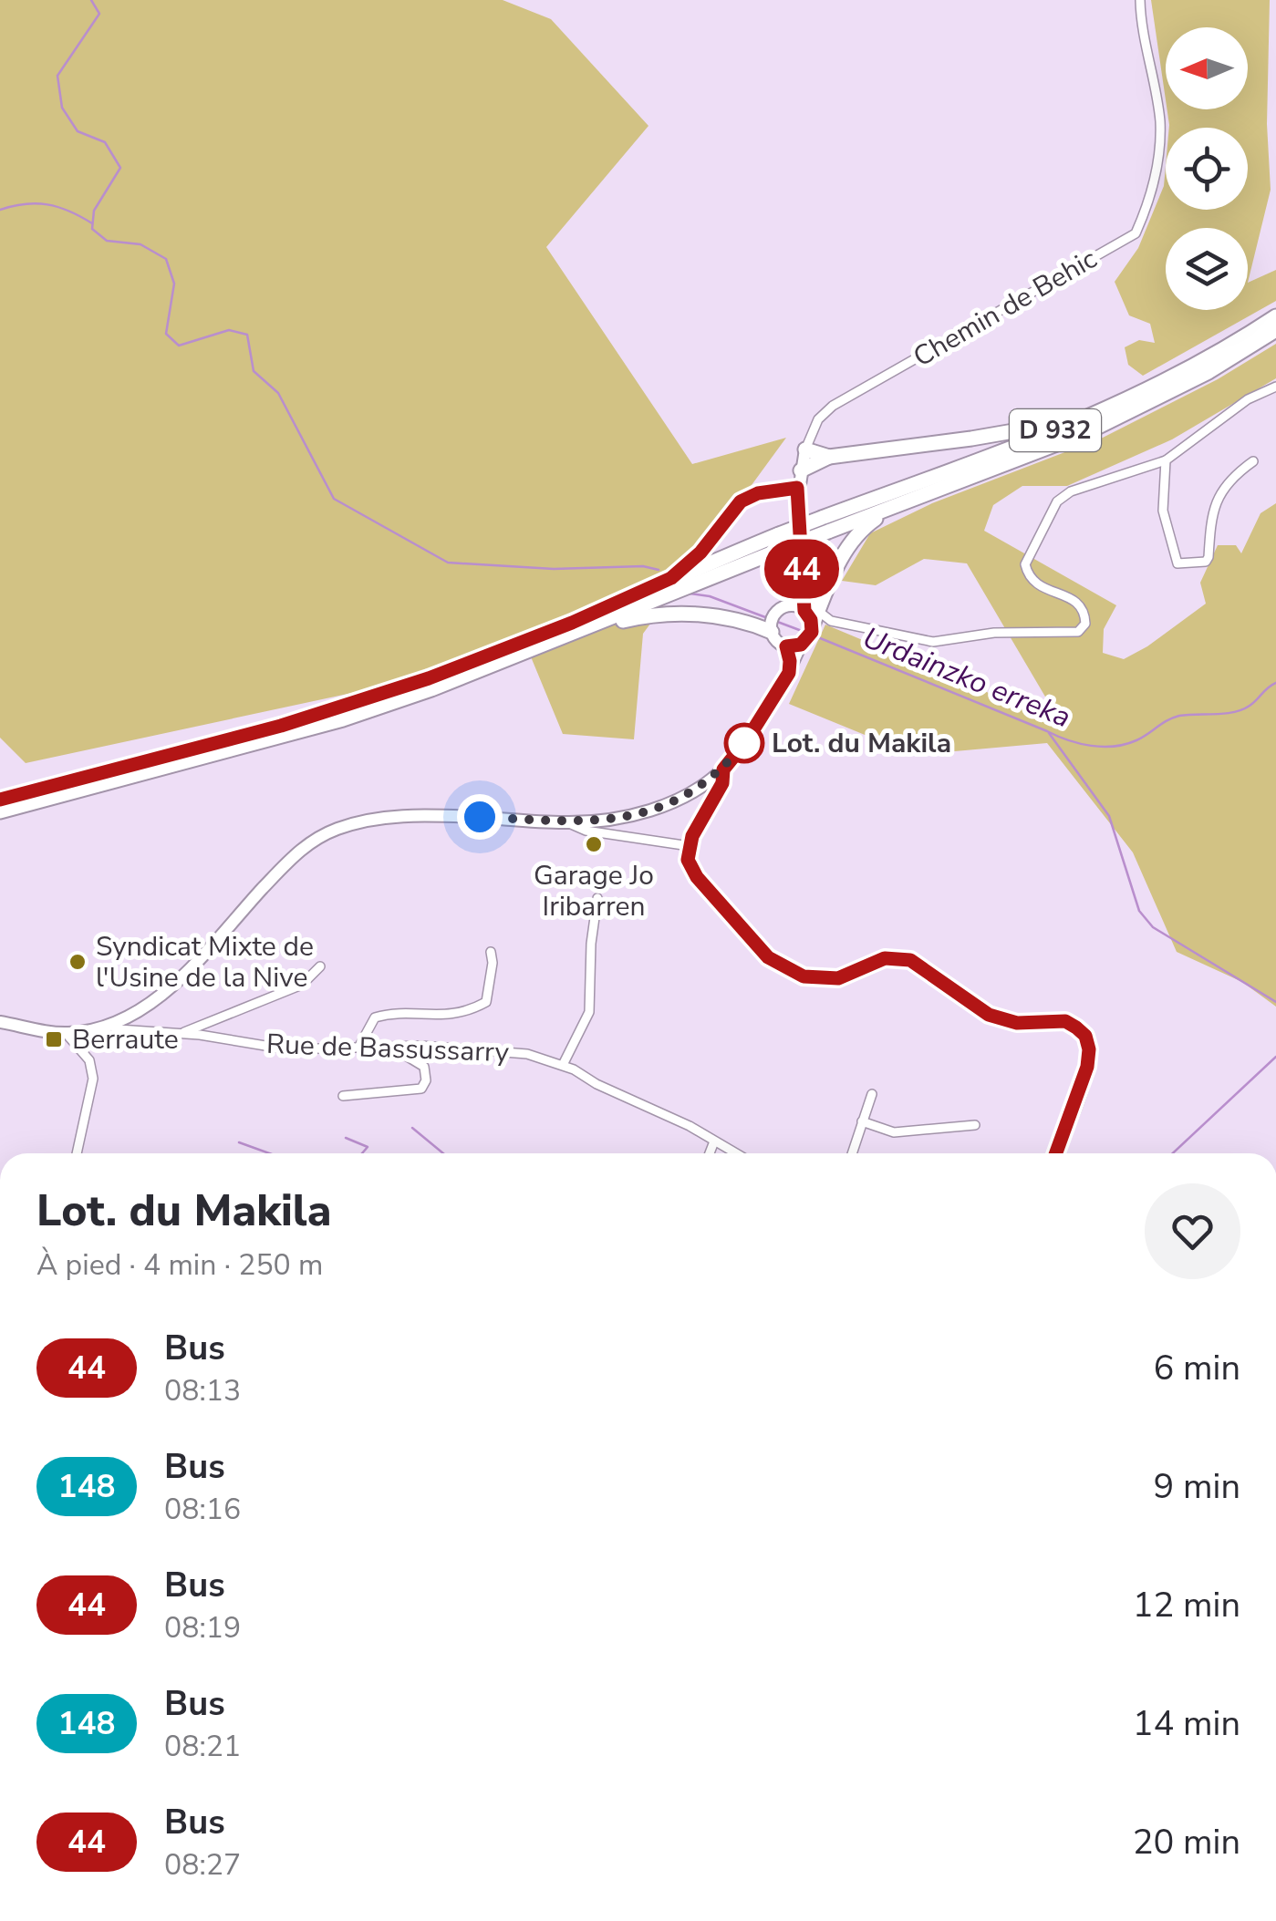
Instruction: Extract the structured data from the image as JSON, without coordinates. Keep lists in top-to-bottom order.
{
  "streets": {
    "highway": ["D 932"],
    "street": ["Chemin de Behic", "Rue de Bassussarry"]
  },
  "water": ["Urdainzko erreka"],
  "places": {
    "other": ["Lot. du Makila", "Garage Jo Iribarren", "Syndicat Mixte de l'Usine de la Nive"],
    "transit": ["Berraute"]
  },
  "lines": ["bus line 44"],
  "north": "left",
  "page": {
    "on_map": "44",
    "heading": ["Lot. du Makila", "À pied · 4 min · 250 m"],
    "list": [
      {
        "mark": "44",
        "name": "Bus",
        "note": "08:13",
        "value": "6 min"
      },
      {
        "mark": "148",
        "name": "Bus",
        "note": "08:16",
        "value": "9 min"
      },
      {
        "mark": "44",
        "name": "Bus",
        "note": "08:19",
        "value": "12 min"
      },
      {
        "mark": "148",
        "name": "Bus",
        "note": "08:21",
        "value": "14 min"
      },
      {
        "mark": "44",
        "name": "Bus",
        "note": "08:27",
        "value": "20 min"
      }
    ]
  }
}
